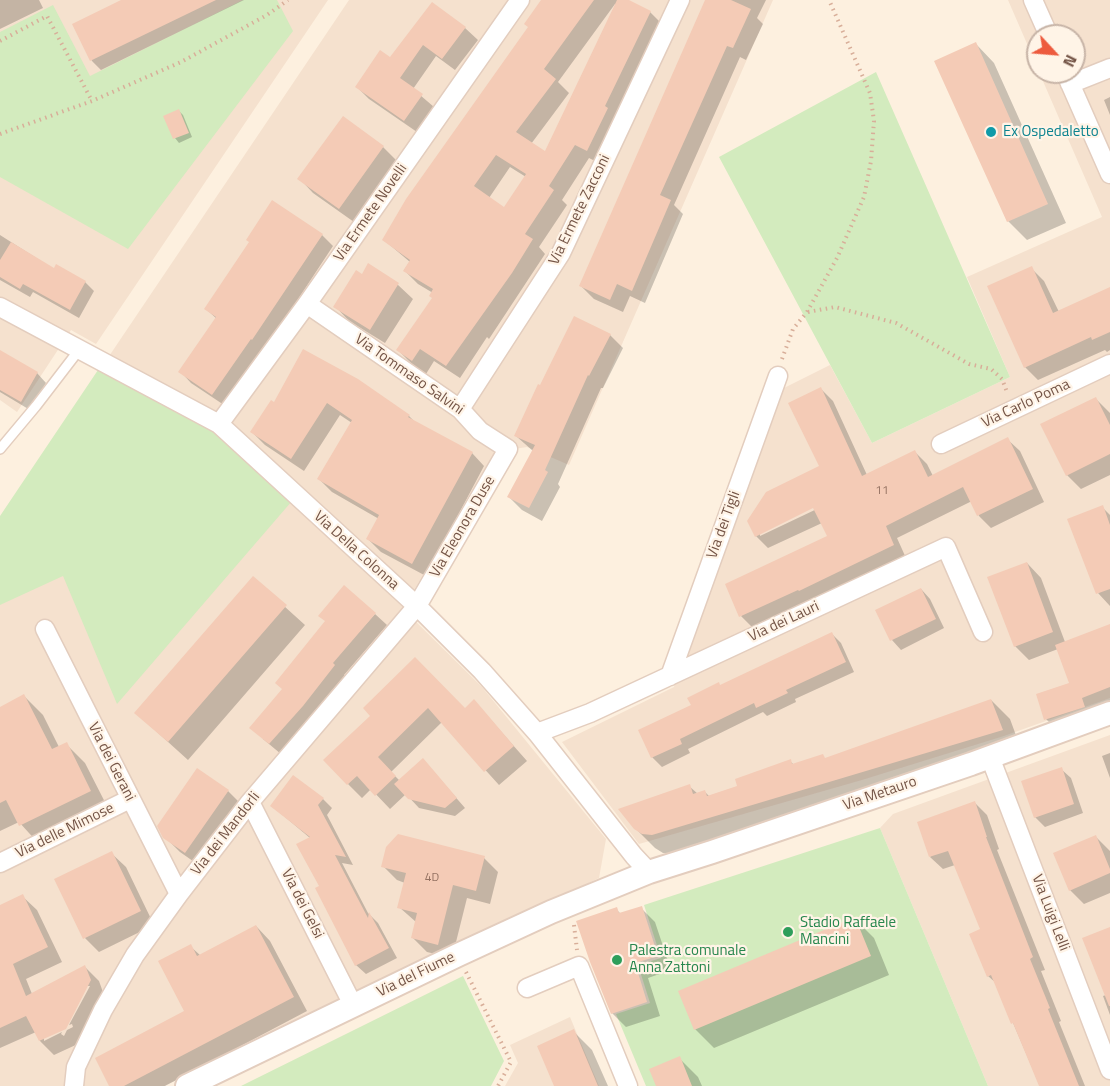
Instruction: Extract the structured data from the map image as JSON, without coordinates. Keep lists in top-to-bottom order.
{
  "streets": {
    "street": [
      "Via Ermete Zacconi",
      "Via Ermete Novelli",
      "Via Tommaso Salvini",
      "Via Carlo Poma",
      "Via dei Tigli",
      "Via Eleonora Duse",
      "Via Della Colonna",
      "Via dei Lauri",
      "Via dei Gerani",
      "Via Metauro",
      "Via delle Mimose",
      "Via dei Mandorli",
      "Via dei Gelsi",
      "Via Luigi Lelli",
      "Via del Fiume"
    ]
  },
  "crossings": [
    ["Via Ermete Zacconi", "Via Tommaso Salvini"],
    ["Via Ermete Novelli", "Via Tommaso Salvini"],
    ["Via Ermete Novelli", "Via Della Colonna"],
    ["Via Tommaso Salvini", "Via Eleonora Duse"],
    ["Via dei Tigli", "Via dei Lauri"],
    ["Via Eleonora Duse", "Via Della Colonna"],
    ["Via Eleonora Duse", "Via dei Mandorli"],
    ["Via Della Colonna", "Via dei Lauri"],
    ["Via Della Colonna", "Via Metauro"],
    ["Via Della Colonna", "Via dei Mandorli"],
    ["Via Della Colonna", "Via del Fiume"],
    ["Via dei Gerani", "Via delle Mimose"],
    ["Via dei Gerani", "Via dei Mandorli"],
    ["Via Metauro", "Via Luigi Lelli"],
    ["Via Metauro", "Via del Fiume"],
    ["Via dei Mandorli", "Via dei Gelsi"],
    ["Via dei Gelsi", "Via del Fiume"]
  ],
  "places": ["Ex Ospedaletto", "Stadio Raffaele Mancini", "Palestra comunale Anna Zattoni"],
  "house_numbers": ["11", "4D"],
  "north": "bottom right"
}
